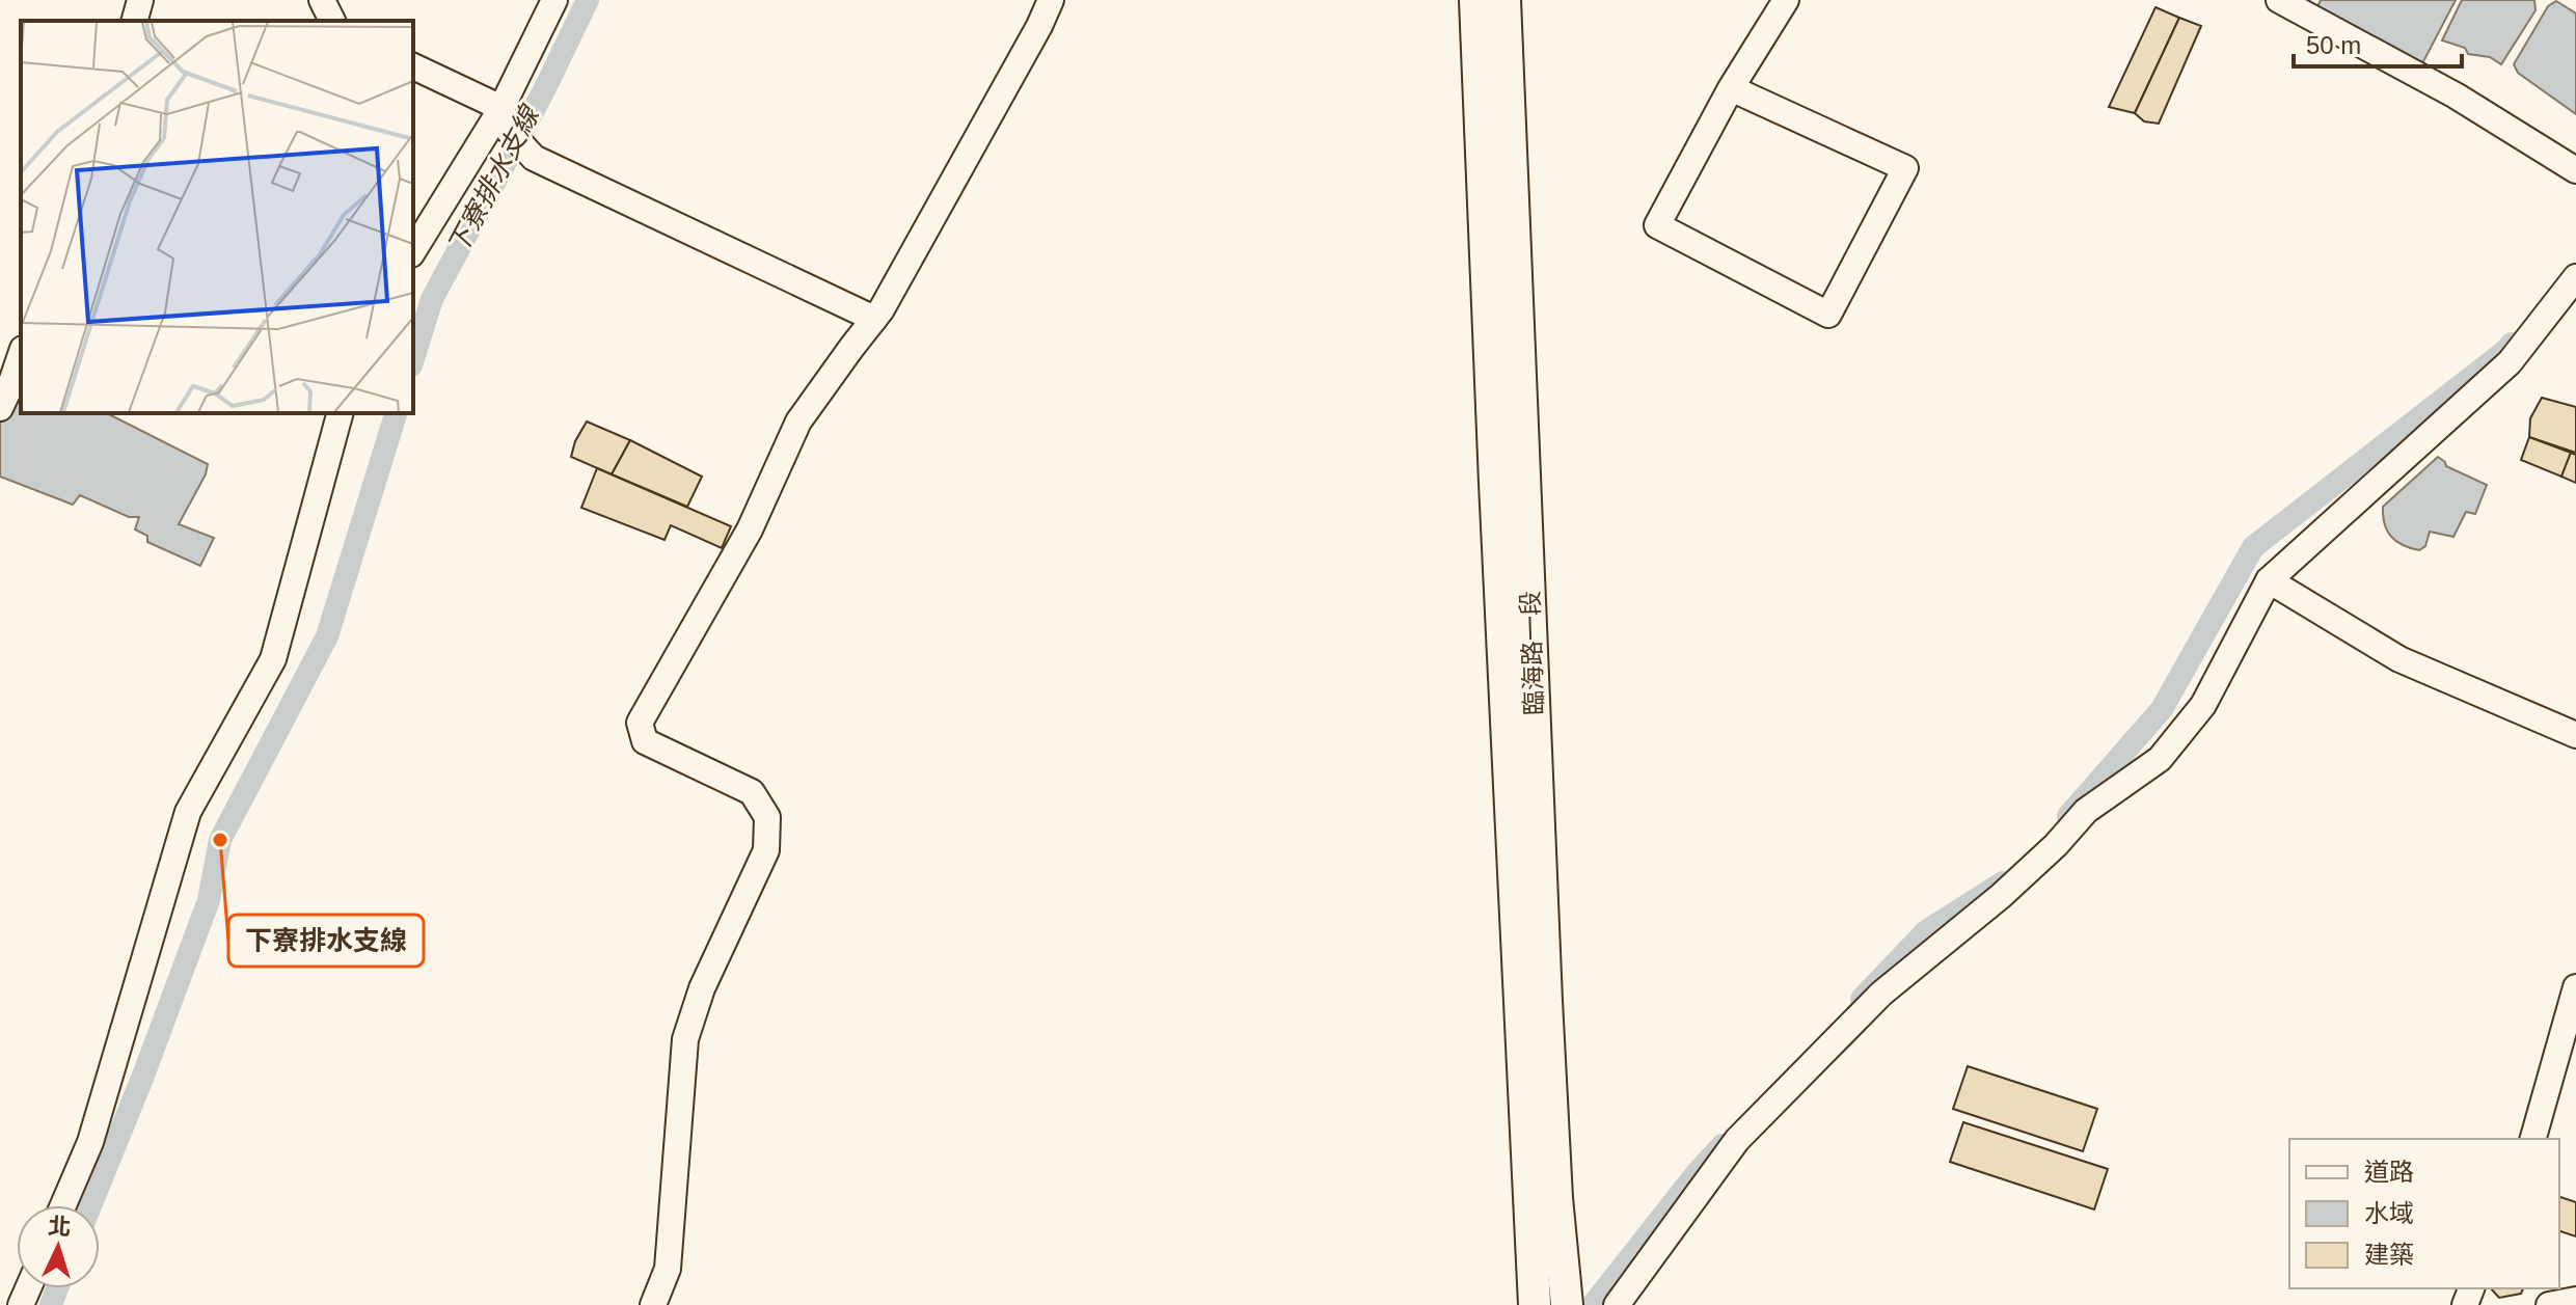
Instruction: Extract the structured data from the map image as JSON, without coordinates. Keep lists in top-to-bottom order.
{
  "streets": {
    "main road": ["臨海路一段"]
  },
  "water": ["下寮排水支線"],
  "places": ["下寮排水支線"],
  "legend": ["道路", "水域", "建築"],
  "scale_bar": "50 m",
  "north": "top"
}
